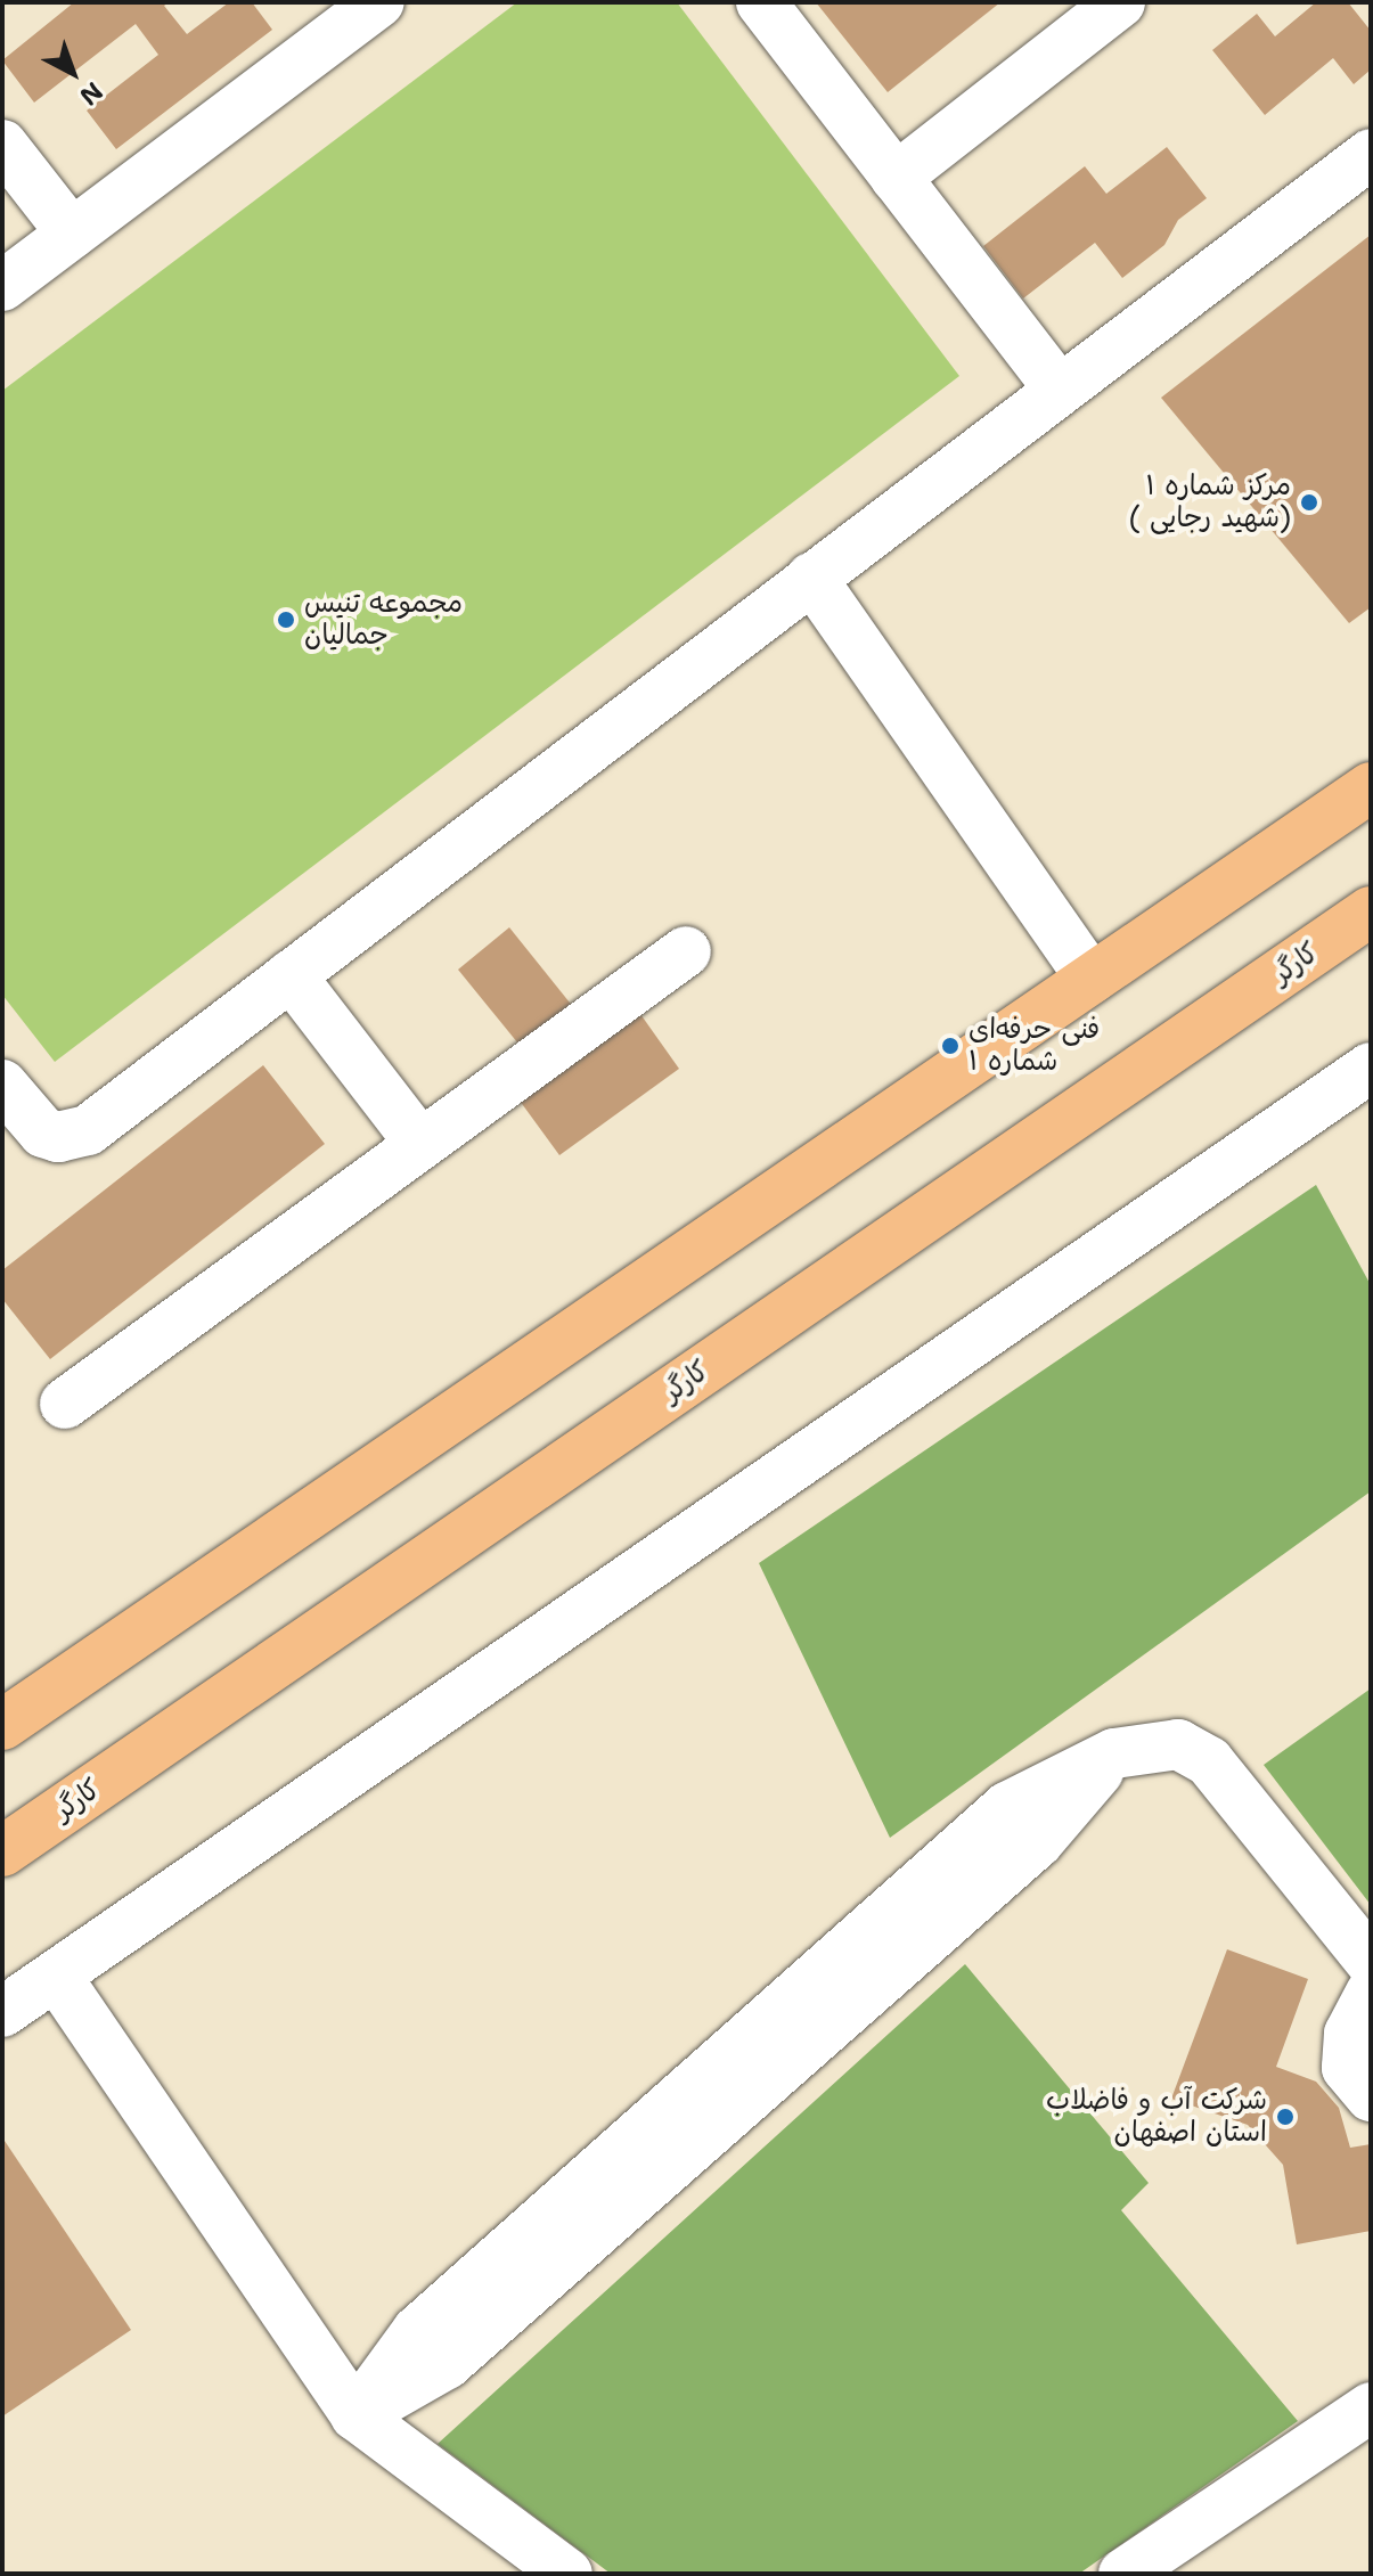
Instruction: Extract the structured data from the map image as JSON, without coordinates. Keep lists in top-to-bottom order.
{
  "streets": {
    "main road": ["کارگر"]
  },
  "places": [
    "مرکز شماره ۱ ( شهید رجایی)",
    "مجموعه تنیس جمالیان",
    "فنی حرفه‌ای شماره ۱",
    "شرکت آب و فاضلاب استان اصفهان"
  ],
  "north": "bottom right"
}
